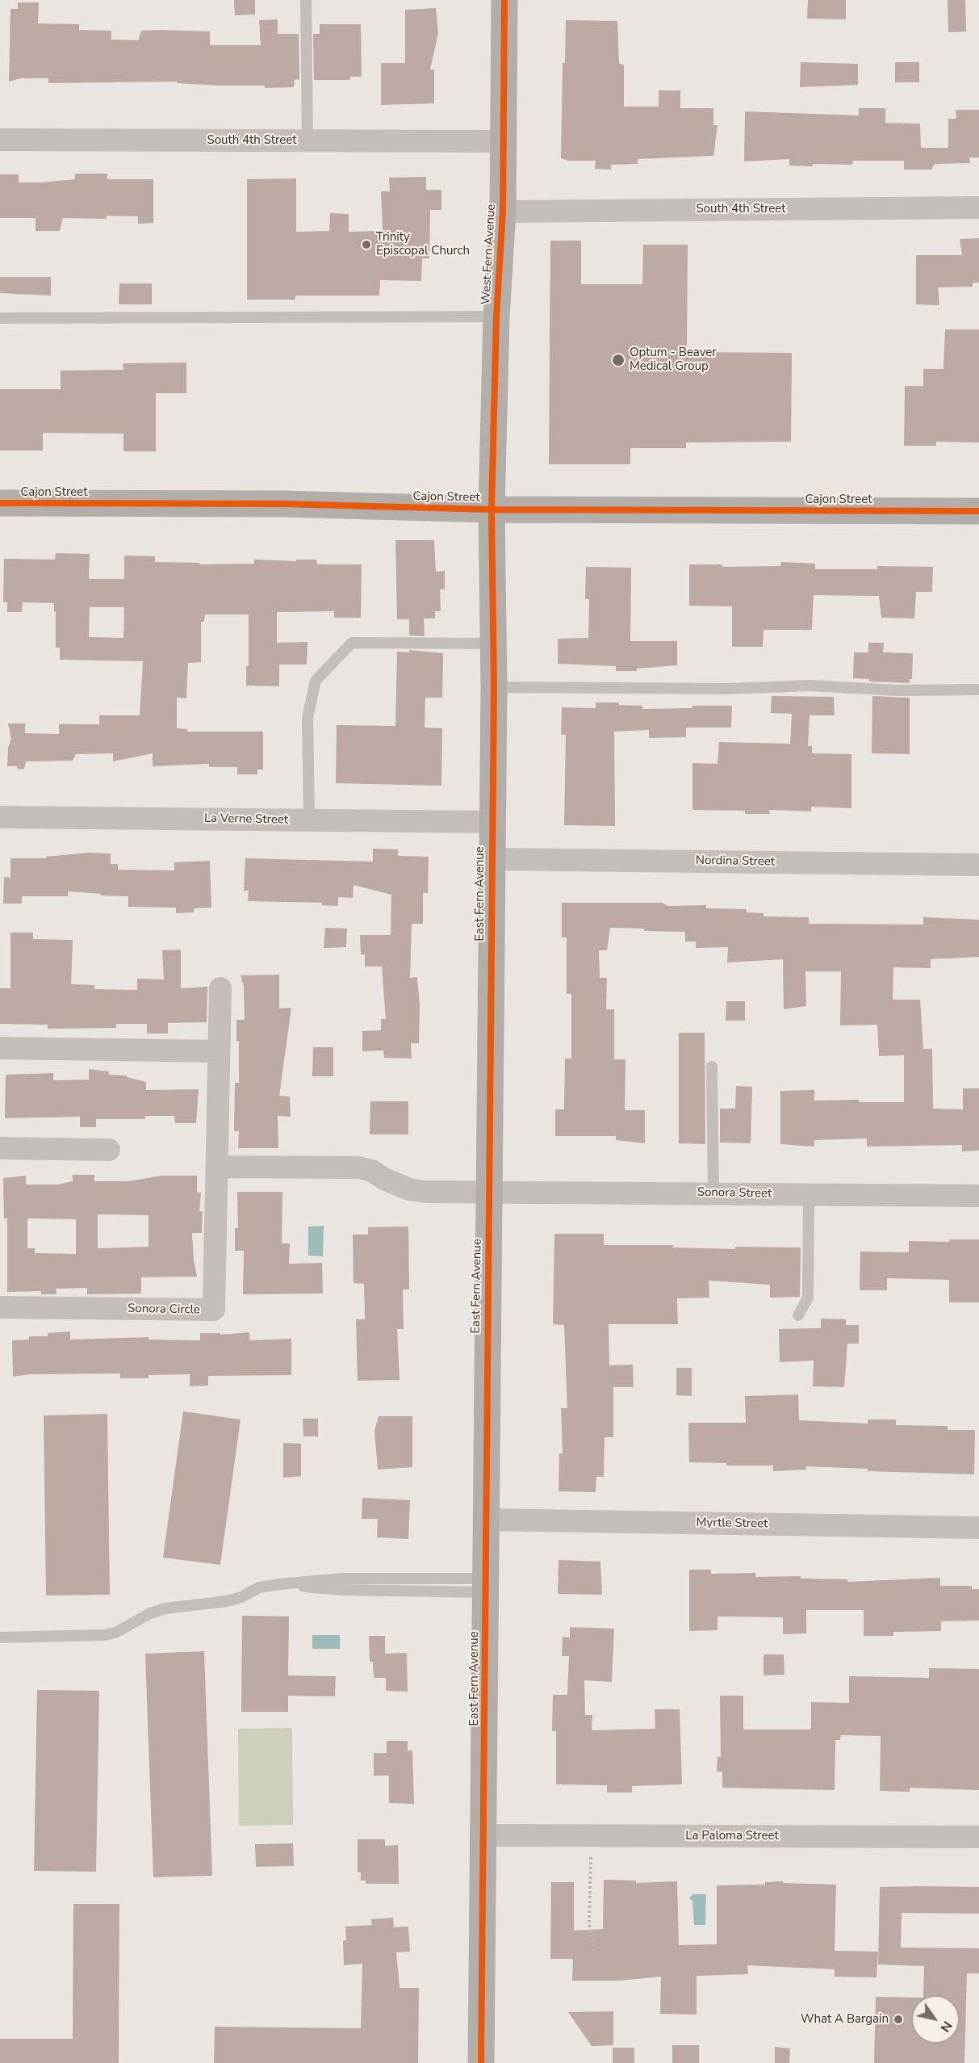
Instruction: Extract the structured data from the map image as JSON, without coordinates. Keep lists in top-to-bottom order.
{
  "streets": {
    "street": [
      "South 4th Street",
      "West Fern Avenue",
      "Cajon Street",
      "La Verne Street",
      "Nordina Street",
      "East Fern Avenue",
      "Sonora Street",
      "Sonora Circle",
      "Myrtle Street",
      "La Paloma Street"
    ]
  },
  "crossings": [
    ["South 4th Street", "West Fern Avenue"],
    ["West Fern Avenue", "Cajon Street"],
    ["West Fern Avenue", "East Fern Avenue"],
    ["Cajon Street", "East Fern Avenue"],
    ["La Verne Street", "East Fern Avenue"],
    ["Nordina Street", "East Fern Avenue"],
    ["East Fern Avenue", "Sonora Street"],
    ["East Fern Avenue", "Myrtle Street"],
    ["East Fern Avenue", "La Paloma Street"]
  ],
  "places": ["Trinity Episcopal Church", "Optum - Beaver Medical Group", "What A Bargain"],
  "north": "bottom right"
}
